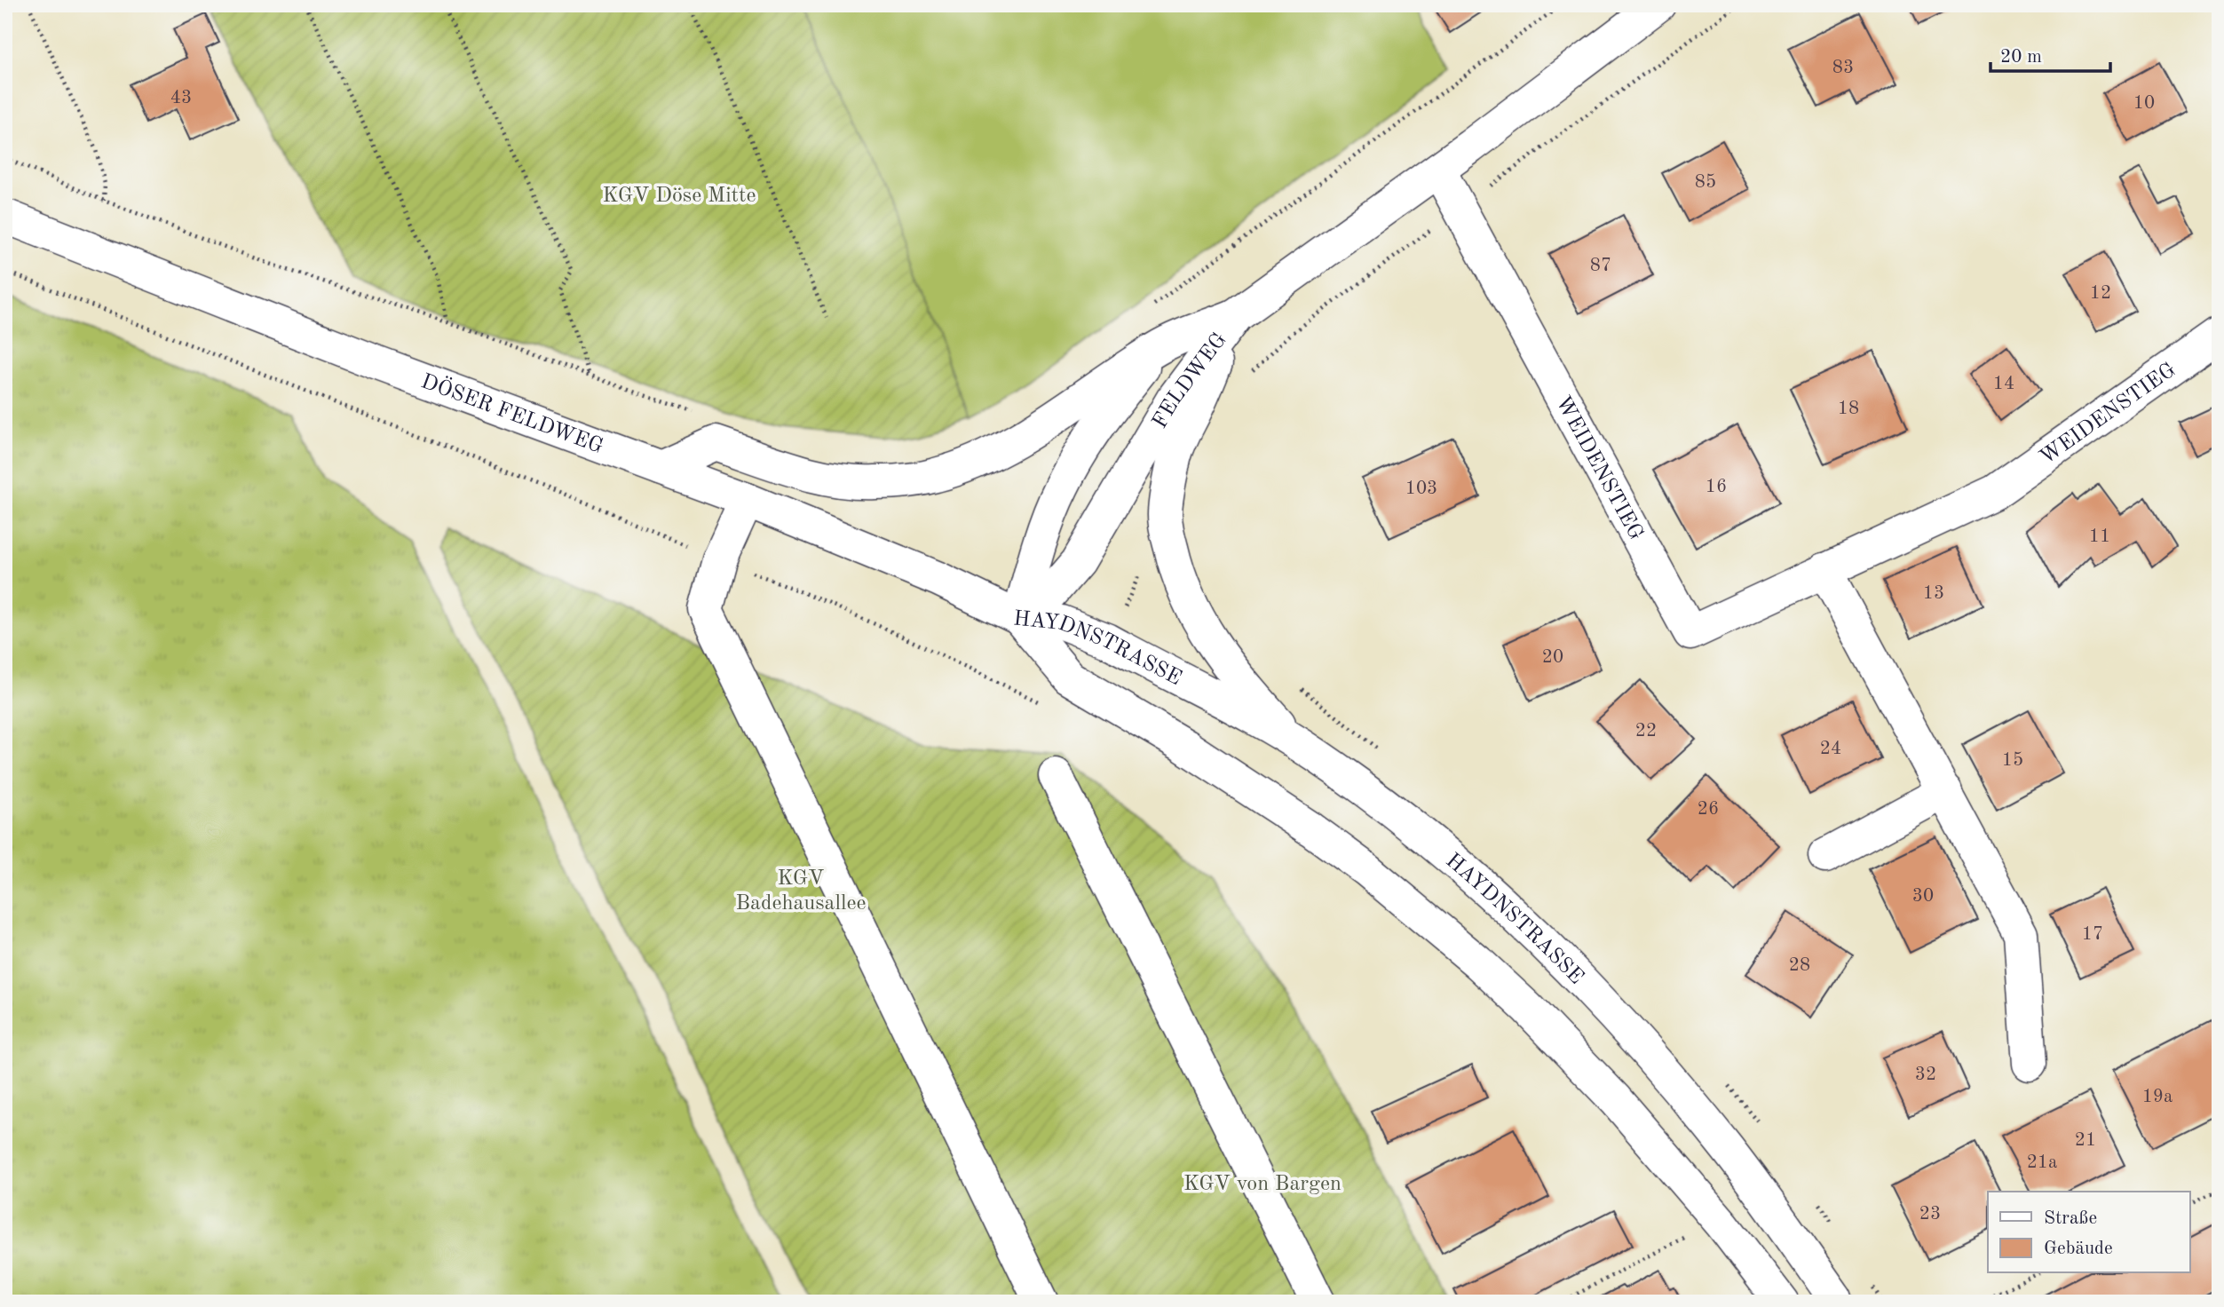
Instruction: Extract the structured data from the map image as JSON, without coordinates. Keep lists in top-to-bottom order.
{
  "streets": {
    "street": [
      "FELDWEG",
      "DÖSER FELDWEG",
      "WEIDENSTIEG",
      "HAYDNSTRASSE"
    ]
  },
  "crossings": [
    ["FELDWEG", "DÖSER FELDWEG"],
    ["FELDWEG", "WEIDENSTIEG"],
    ["FELDWEG", "HAYDNSTRASSE"],
    ["DÖSER FELDWEG", "HAYDNSTRASSE"]
  ],
  "parks": ["KGV Döse Mitte", "KGV Badehausallee", "KGV von Bargen"],
  "house_numbers": [
    "83",
    "43",
    "10",
    "85",
    "87",
    "12",
    "14",
    "18",
    "16",
    "103",
    "11",
    "13",
    "20",
    "22",
    "24",
    "15",
    "26",
    "30",
    "17",
    "28",
    "32",
    "19a",
    "21",
    "21a",
    "23"
  ],
  "legend": ["Straße", "Gebäude"],
  "scale_bar": "20 m"
}
